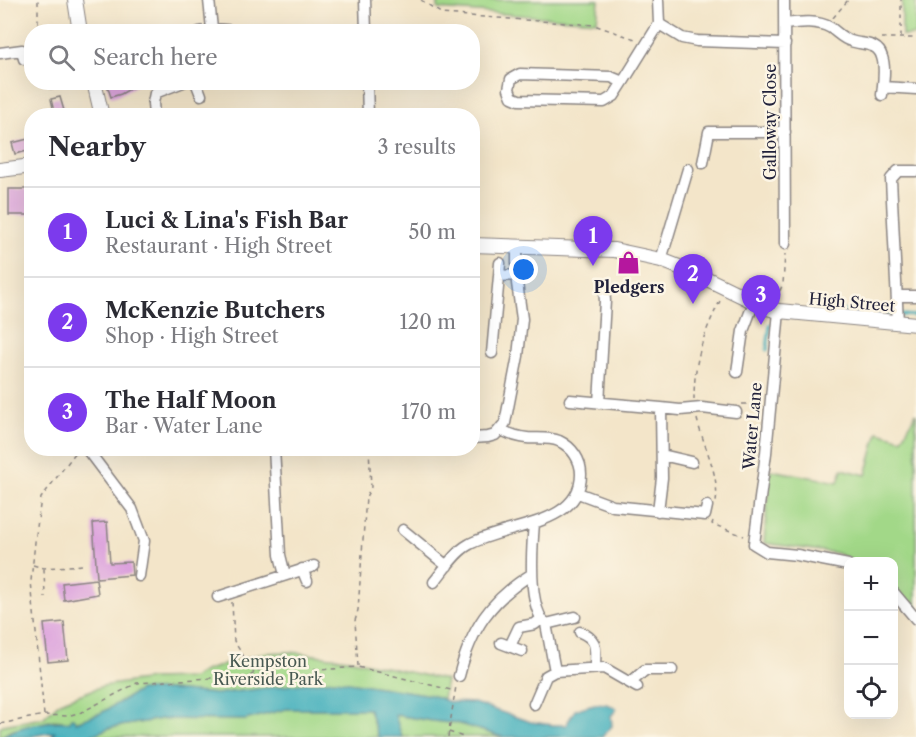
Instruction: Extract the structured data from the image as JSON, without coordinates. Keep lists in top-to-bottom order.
{
  "streets": {
    "main road": ["High Street"],
    "street": ["Galloway Close", "Water Lane"]
  },
  "crossings": [
    ["High Street", "Water Lane"]
  ],
  "parks": ["Kempston Riverside Park"],
  "places": {
    "shop": ["Pledgers"]
  },
  "page": {
    "search": "Search here",
    "heading": ["Nearby", "3 results"],
    "list": [
      {
        "mark": "1",
        "name": "Luci & Lina's Fish Bar",
        "note": "Restaurant · High Street",
        "value": "50 m"
      },
      {
        "mark": "2",
        "name": "McKenzie Butchers",
        "note": "Shop · High Street",
        "value": "120 m"
      },
      {
        "mark": "3",
        "name": "The Half Moon",
        "note": "Bar · Water Lane",
        "value": "170 m"
      }
    ],
    "pins": ["1", "2", "3"],
    "map_buttons": ["+", "−"]
  }
}
